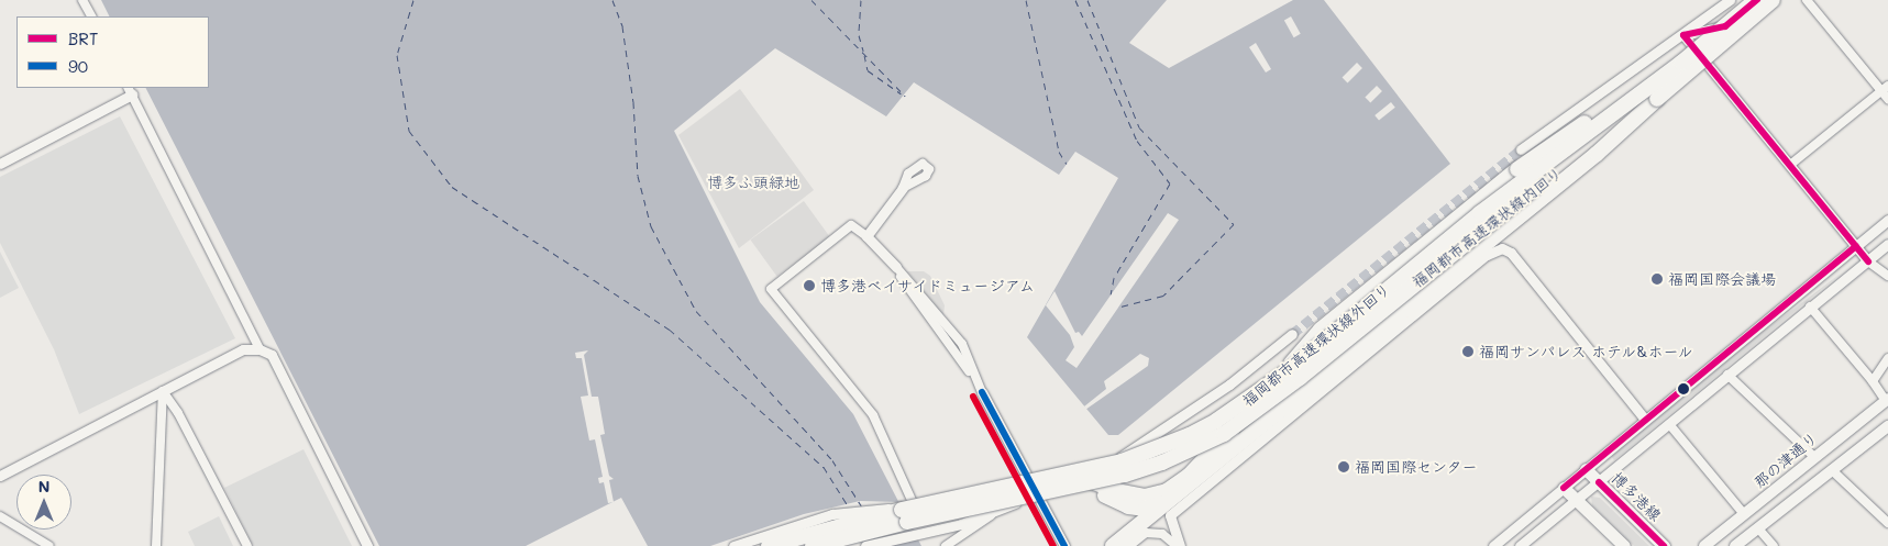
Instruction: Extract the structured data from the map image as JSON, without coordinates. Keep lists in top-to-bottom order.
{
  "streets": {
    "highway": ["福岡都市高速環状線内回り", "福岡都市高速環状線外回り"],
    "main road": ["那の津通り", "博多港線"]
  },
  "parks": ["博多ふ頭緑地"],
  "places": [
    "福岡国際会議場",
    "博多港ベイサイドミュージアム",
    "福岡サンパレス ホテル&ホール",
    "福岡国際センター"
  ],
  "lines": ["transit line BRT", "transit line 90"],
  "legend": ["BRT", "90"],
  "north": "top"
}
